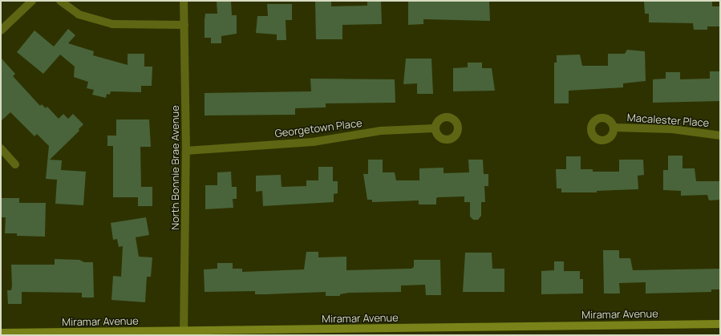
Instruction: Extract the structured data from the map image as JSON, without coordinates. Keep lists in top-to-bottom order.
{
  "streets": {
    "street": [
      "Macalester Place",
      "Georgetown Place",
      "North Bonnie Brae Avenue",
      "Miramar Avenue"
    ]
  },
  "crossings": [
    ["Georgetown Place", "North Bonnie Brae Avenue"],
    ["North Bonnie Brae Avenue", "Miramar Avenue"]
  ]
}
